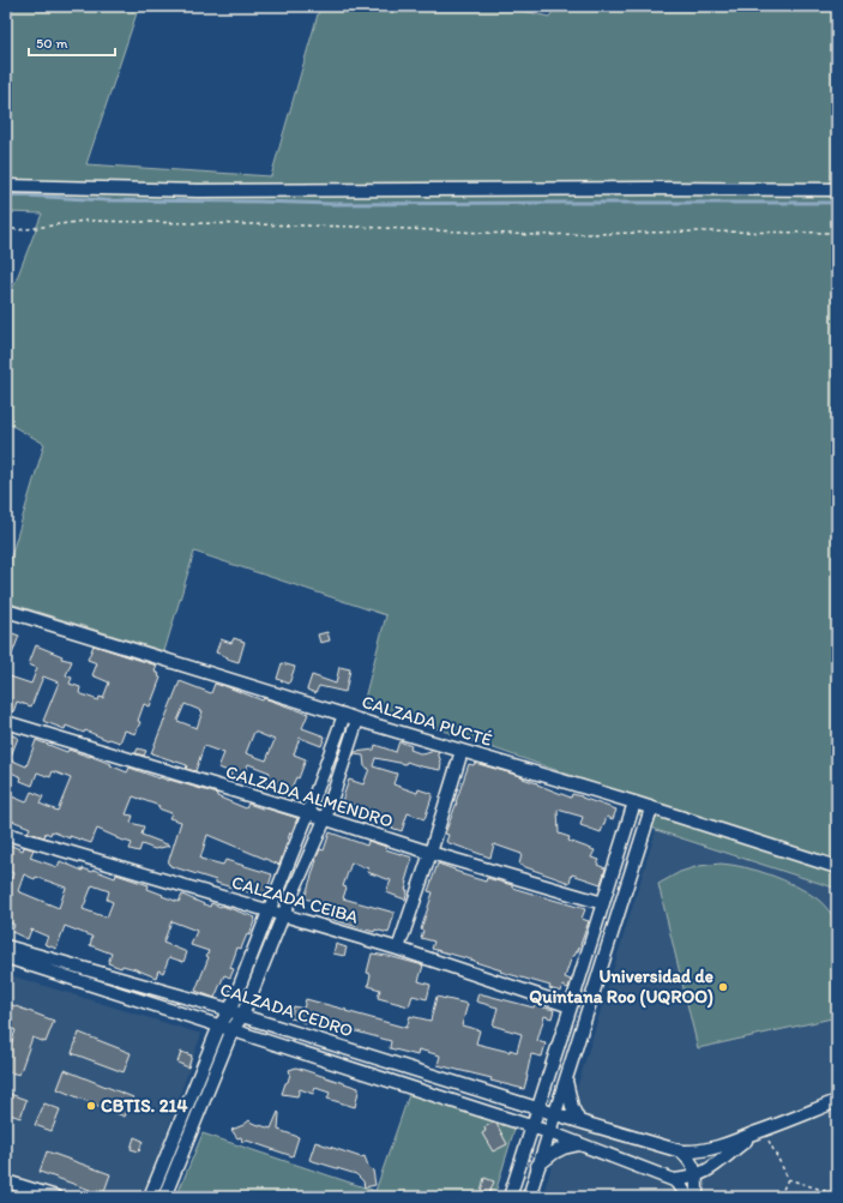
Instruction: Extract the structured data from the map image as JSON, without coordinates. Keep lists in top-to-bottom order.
{
  "streets": {
    "street": [
      "CALZADA PUCTÉ",
      "CALZADA ALMENDRO",
      "CALZADA CEIBA",
      "CALZADA CEDRO"
    ]
  },
  "places": ["Universidad de Quintana Roo (UQROO)", "CBTIS. 214"],
  "scale_bar": "50 m"
}
